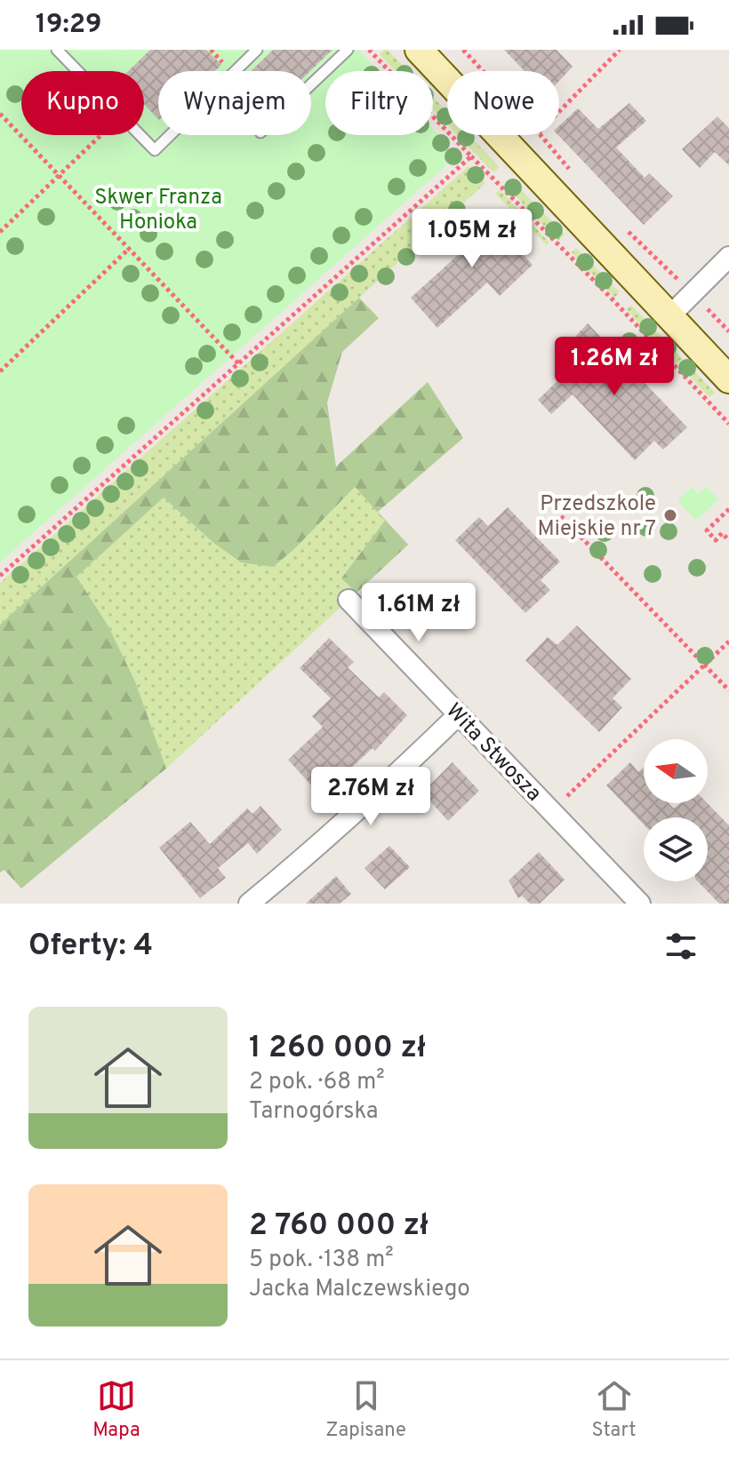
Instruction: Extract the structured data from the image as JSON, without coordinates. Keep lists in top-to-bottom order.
{
  "streets": {
    "street": ["Wita Stwosza"]
  },
  "parks": ["Skwer Franza Honioka"],
  "places": ["Przedszkole Miejskie nr 7"],
  "north": "left",
  "page": {
    "status": "19:29",
    "chip": [
      "Kupno",
      "Wynajem",
      "Filtry",
      "Nowe"
    ],
    "price": [
      "1.05M zł",
      "1.26M zł",
      "1.61M zł",
      "2.76M zł"
    ],
    "heading": "Oferty: 4",
    "list": [
      {
        "name": "1 260 000 zł",
        "note": "2 pok. · 68 m² · Tarnogórska"
      },
      {
        "name": "2 760 000 zł",
        "note": "5 pok. · 138 m² · Jacka Malczewskiego"
      }
    ],
    "tabs": ["Mapa", "Zapisane", "Start"]
  }
}
